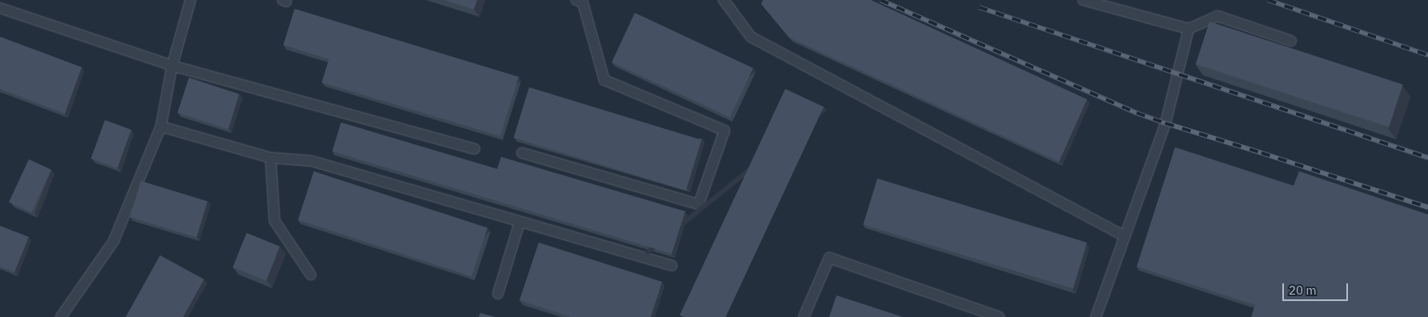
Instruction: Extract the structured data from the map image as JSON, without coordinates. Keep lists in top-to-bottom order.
{
  "scale_bar": "20 m"
}
